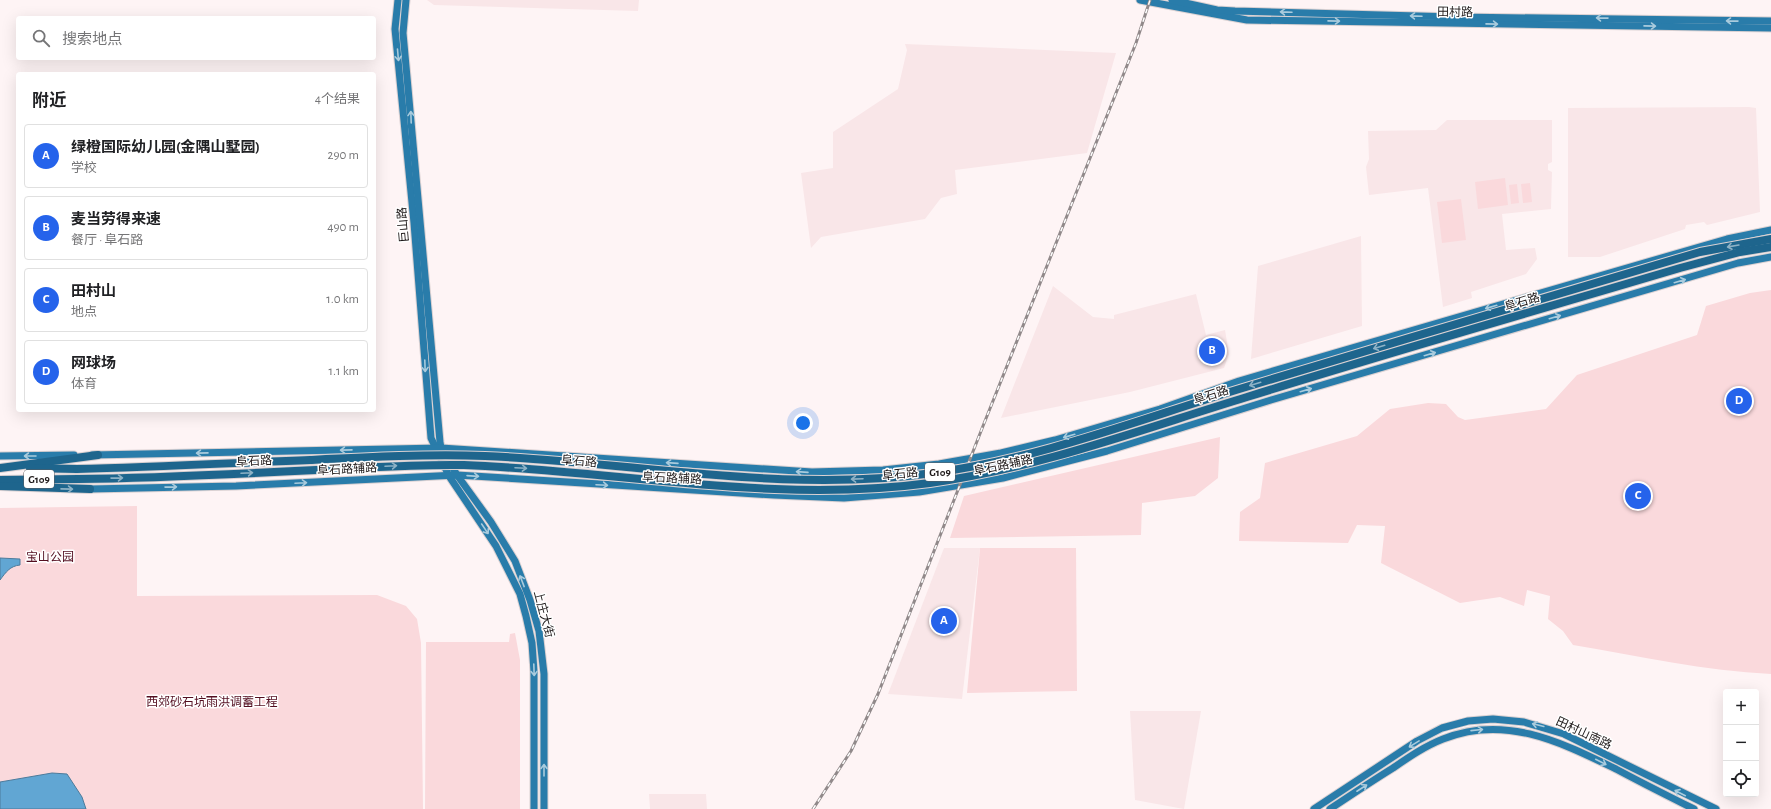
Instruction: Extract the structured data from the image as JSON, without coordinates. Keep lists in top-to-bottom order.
{
  "streets": {
    "highway": ["阜石路", "G109"],
    "main road": [
      "田村路",
      "巨山路",
      "阜石路辅路",
      "上庄大街",
      "田村山南路"
    ]
  },
  "crossings": [
    ["巨山路", "阜石路"],
    ["巨山路", "阜石路辅路"],
    ["巨山路", "上庄大街"],
    ["阜石路", "阜石路辅路"],
    ["阜石路", "上庄大街"],
    ["阜石路辅路", "上庄大街"]
  ],
  "parks": ["宝山公园", "西郊砂石坑雨洪调蓄工程"],
  "page": {
    "search": "搜索地点",
    "heading": ["附近", "4个结果"],
    "list": [
      {
        "mark": "A",
        "name": "绿橙国际幼儿园(金隅山墅园)",
        "note": "学校",
        "value": "290 m"
      },
      {
        "mark": "B",
        "name": "麦当劳得来速",
        "note": "餐厅 · 阜石路",
        "value": "490 m"
      },
      {
        "mark": "C",
        "name": "田村山",
        "note": "地点",
        "value": "1.0 km"
      },
      {
        "mark": "D",
        "name": "网球场",
        "note": "体育",
        "value": "1.1 km"
      }
    ],
    "pins": [
      "B",
      "D",
      "C",
      "A"
    ],
    "map_buttons": ["+", "−"]
  }
}
